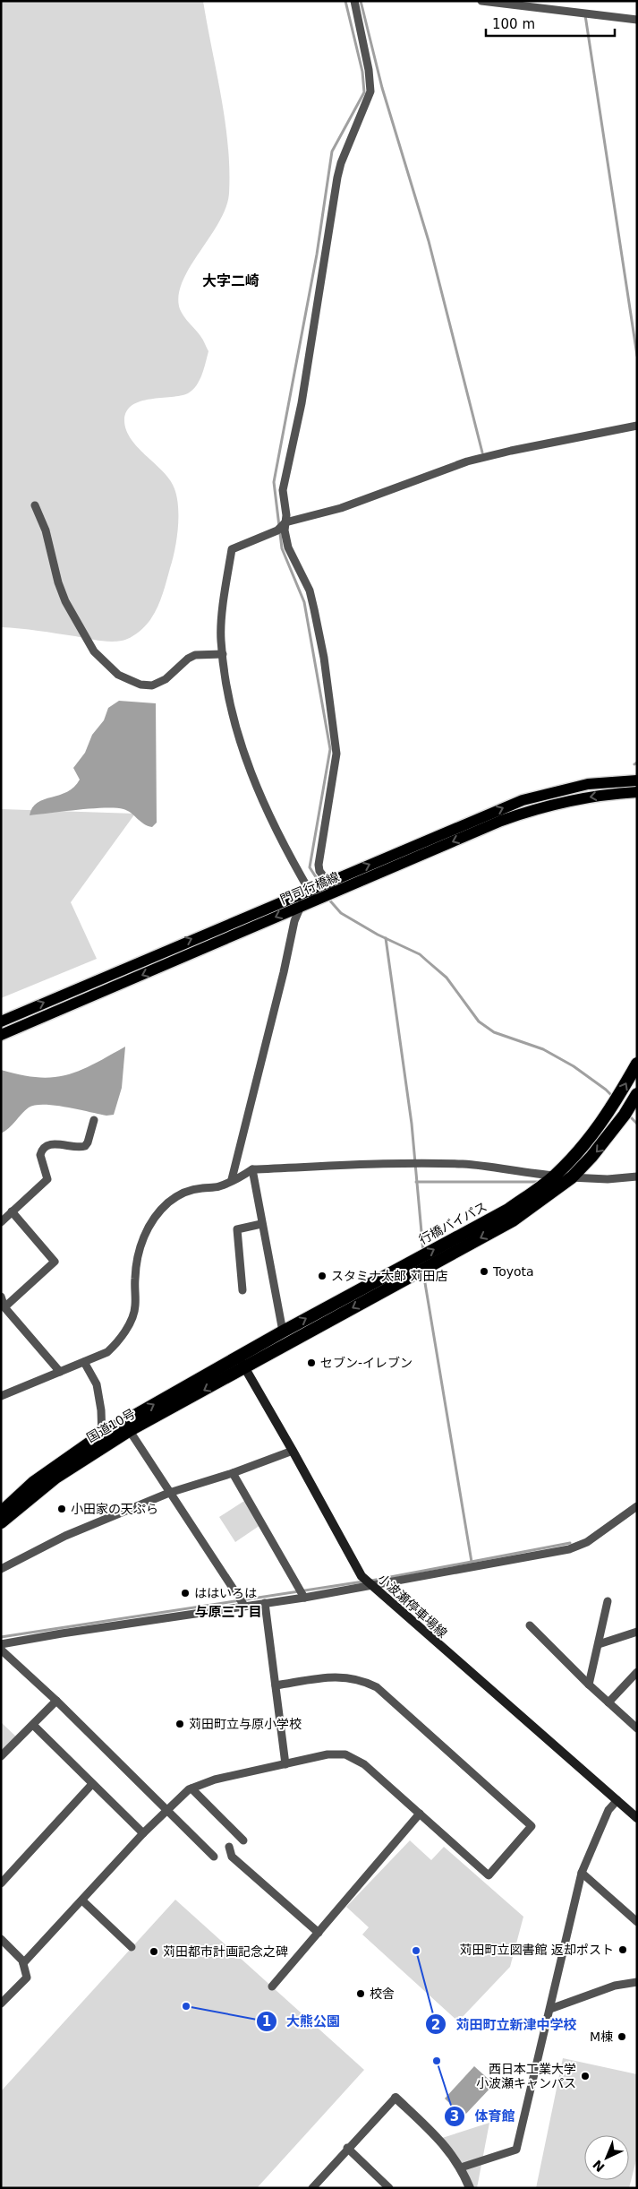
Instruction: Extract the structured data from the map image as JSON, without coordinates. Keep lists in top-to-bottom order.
{
  "streets": {
    "highway": ["行橋バイパス", "国道10号"],
    "main road": ["門司行橋線", "小波瀬停車場線"]
  },
  "crossings": [
    ["行橋バイパス", "国道10号"],
    ["行橋バイパス", "小波瀬停車場線"],
    ["国道10号", "小波瀬停車場線"]
  ],
  "districts": ["大字二崎", "与原三丁目"],
  "places": [
    "Toyota",
    "スタミナ太郎 苅田店",
    "セブン-イレブン",
    "小田家の天ぷら",
    "ははいろは",
    "苅田町立与原小学校",
    "苅田町立図書館 返却ポスト",
    "苅田町立新津中学校",
    "苅田都市計画記念之碑",
    "校舎",
    "大熊公園",
    "M棟",
    "体育館",
    "西日本工業大学 小波瀬キャンパス"
  ],
  "scale_bar": "100 m",
  "north": "bottom left"
}
